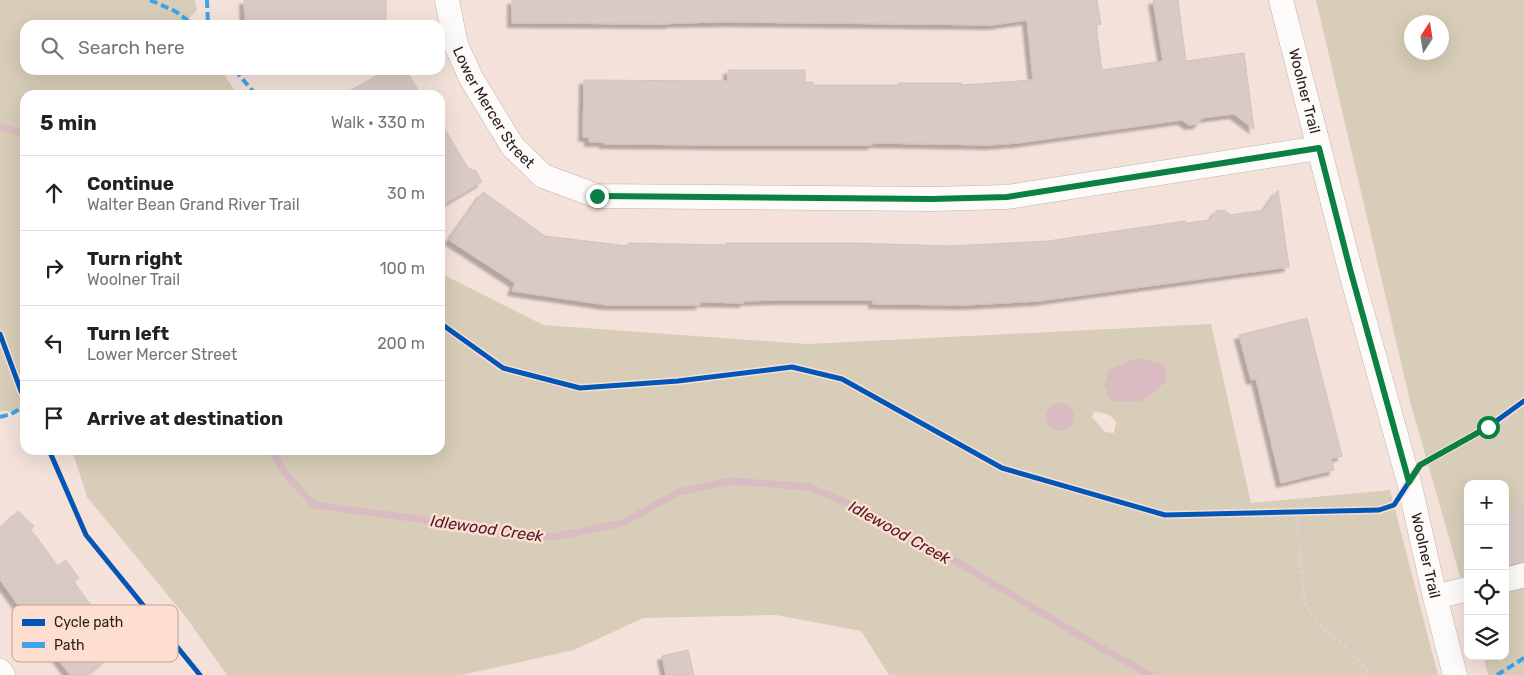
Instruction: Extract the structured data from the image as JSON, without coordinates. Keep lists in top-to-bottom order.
{
  "streets": {
    "street": ["Woolner Trail", "Lower Mercer Street"]
  },
  "crossings": [
    ["Woolner Trail", "Lower Mercer Street"]
  ],
  "water": ["Idlewood Creek"],
  "legend": ["Cycle path", "Path"],
  "north": "top",
  "page": {
    "search": "Search here",
    "heading": ["5 min", "Walk · 330 m"],
    "list": [
      ["Continue", "Walter Bean Grand River Trail", "30 m"],
      ["Turn right", "Woolner Trail", "100 m"],
      ["Turn left", "Lower Mercer Street", "200 m"],
      "Arrive at destination"
    ],
    "map_buttons": ["+", "−"]
  }
}
